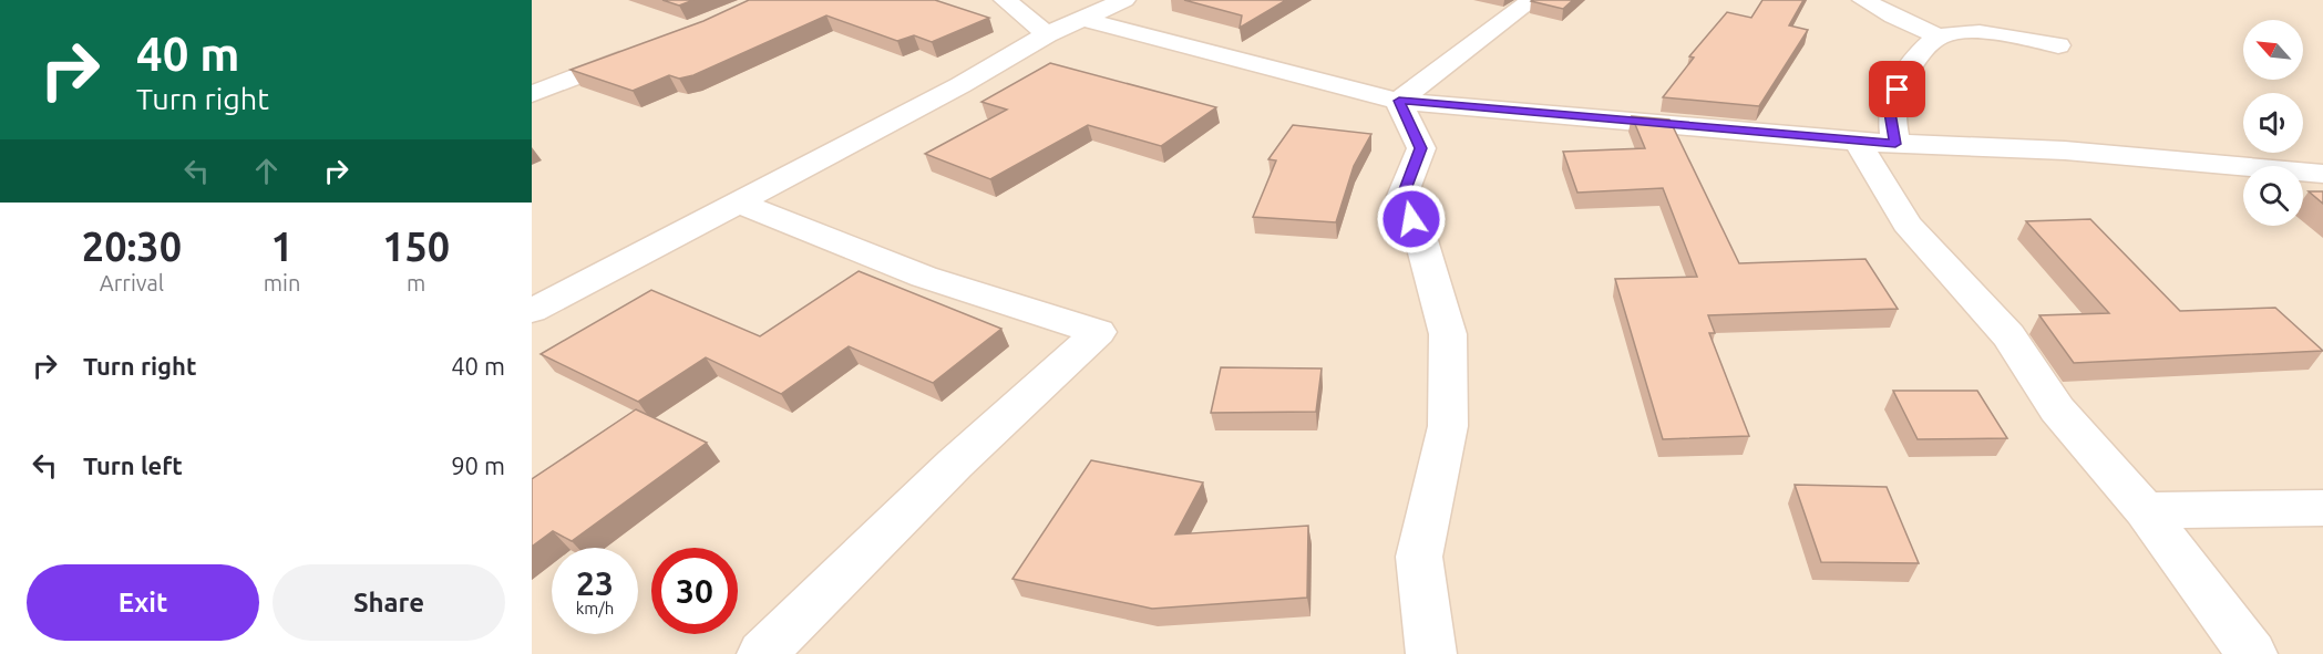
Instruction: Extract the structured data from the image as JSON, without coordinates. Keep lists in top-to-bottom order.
{
  "north": "top left",
  "page": {
    "turn": ["40 m", "Turn right"],
    "eta": [
      "20:30",
      "Arrival",
      "1",
      "min",
      "150",
      "m"
    ],
    "list": [
      {
        "name": "Turn right",
        "value": "40 m"
      },
      {
        "name": "Turn left",
        "value": "90 m"
      }
    ],
    "speed": "23 km/h",
    "limit": "30",
    "buttons": ["Exit", "Share"]
  }
}
